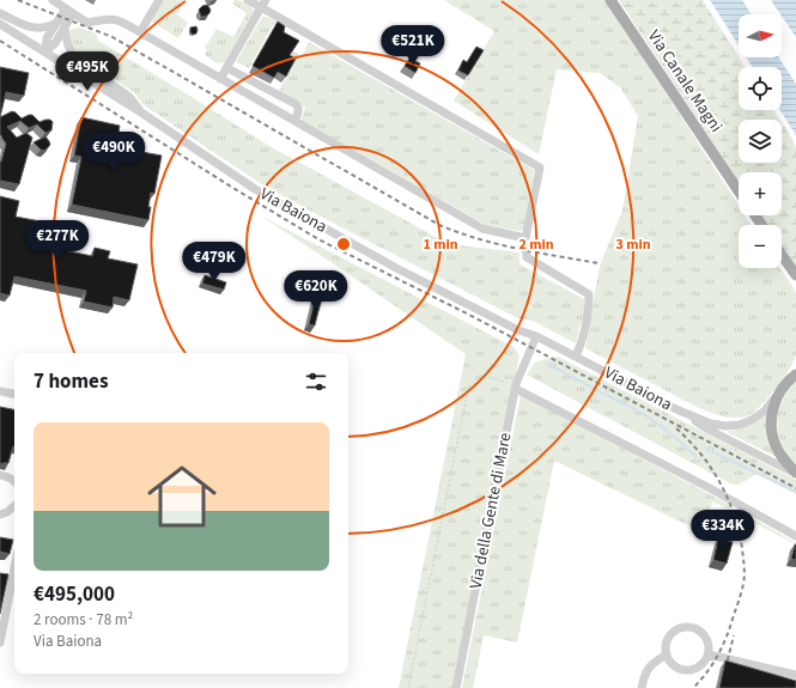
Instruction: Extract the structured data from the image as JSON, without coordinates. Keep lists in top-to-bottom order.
{
  "streets": {
    "main road": ["Via Canale Magni"],
    "street": ["Via Baiona", "Via della Gente di Mare"]
  },
  "crossings": [
    ["Via Baiona", "Via della Gente di Mare"]
  ],
  "north": "right",
  "page": {
    "map_buttons": ["+", "−"],
    "price": [
      "€521K",
      "€495K",
      "€490K",
      "€277K",
      "€479K",
      "€620K",
      "€334K"
    ],
    "heading": "7 homes",
    "list": [
      {
        "name": "€495,000",
        "note": "2 rooms · 78 m² · Via Baiona"
      }
    ]
  },
  "rings": ["1 min", "2 min", "3 min"]
}
